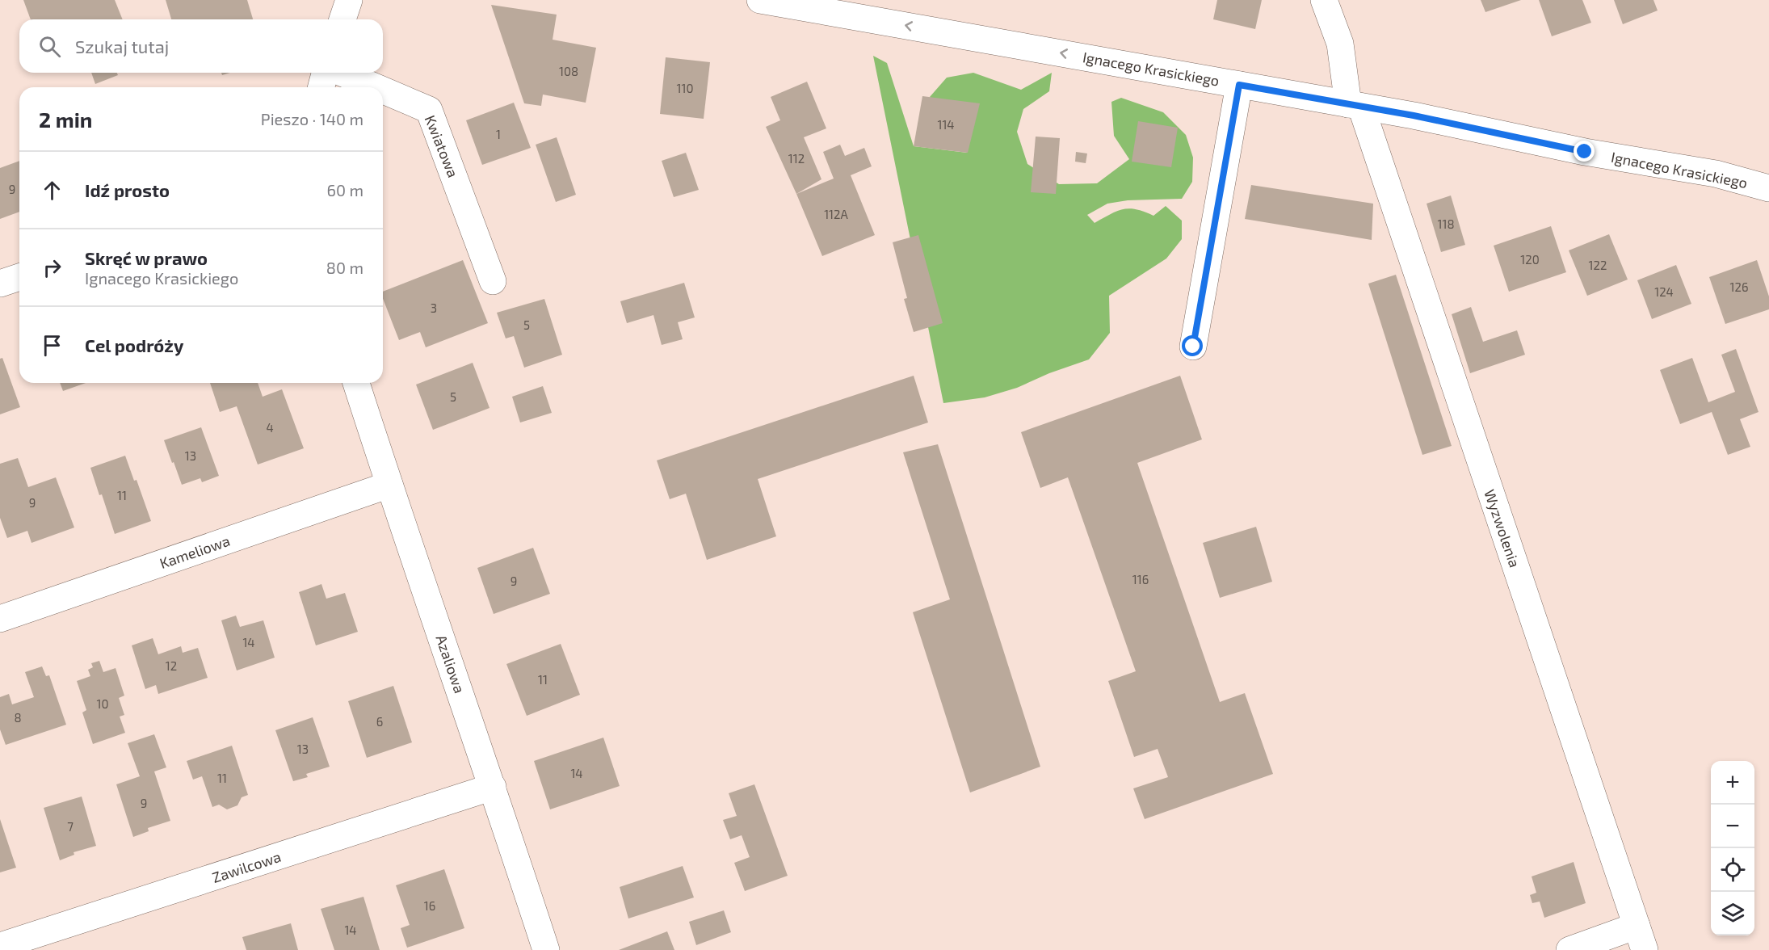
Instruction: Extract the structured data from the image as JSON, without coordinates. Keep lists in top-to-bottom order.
{
  "streets": {
    "street": [
      "Ignacego Krasickiego",
      "Kwiatowa",
      "Wyzwolenia",
      "Kameliowa",
      "Azaliowa",
      "Zawilcowa"
    ]
  },
  "crossings": [
    ["Ignacego Krasickiego", "Wyzwolenia"],
    ["Kameliowa", "Azaliowa"],
    ["Azaliowa", "Zawilcowa"]
  ],
  "one_way": ["Ignacego Krasickiego"],
  "house_numbers": [
    "108",
    "110",
    "114",
    "1",
    "112",
    "9",
    "112A",
    "118",
    "120",
    "122",
    "126",
    "124",
    "3",
    "5",
    "5",
    "4",
    "13",
    "11",
    "9",
    "116",
    "9",
    "14",
    "12",
    "11",
    "10",
    "8",
    "6",
    "13",
    "14",
    "11",
    "9",
    "7",
    "16",
    "14"
  ],
  "page": {
    "search": "Szukaj tutaj",
    "heading": ["2 min", "Pieszo · 140 m"],
    "list": [
      ["Idź prosto", "60 m"],
      ["Skręć w prawo", "Ignacego Krasickiego", "80 m"],
      "Cel podróży"
    ],
    "map_buttons": ["+", "−"]
  }
}
